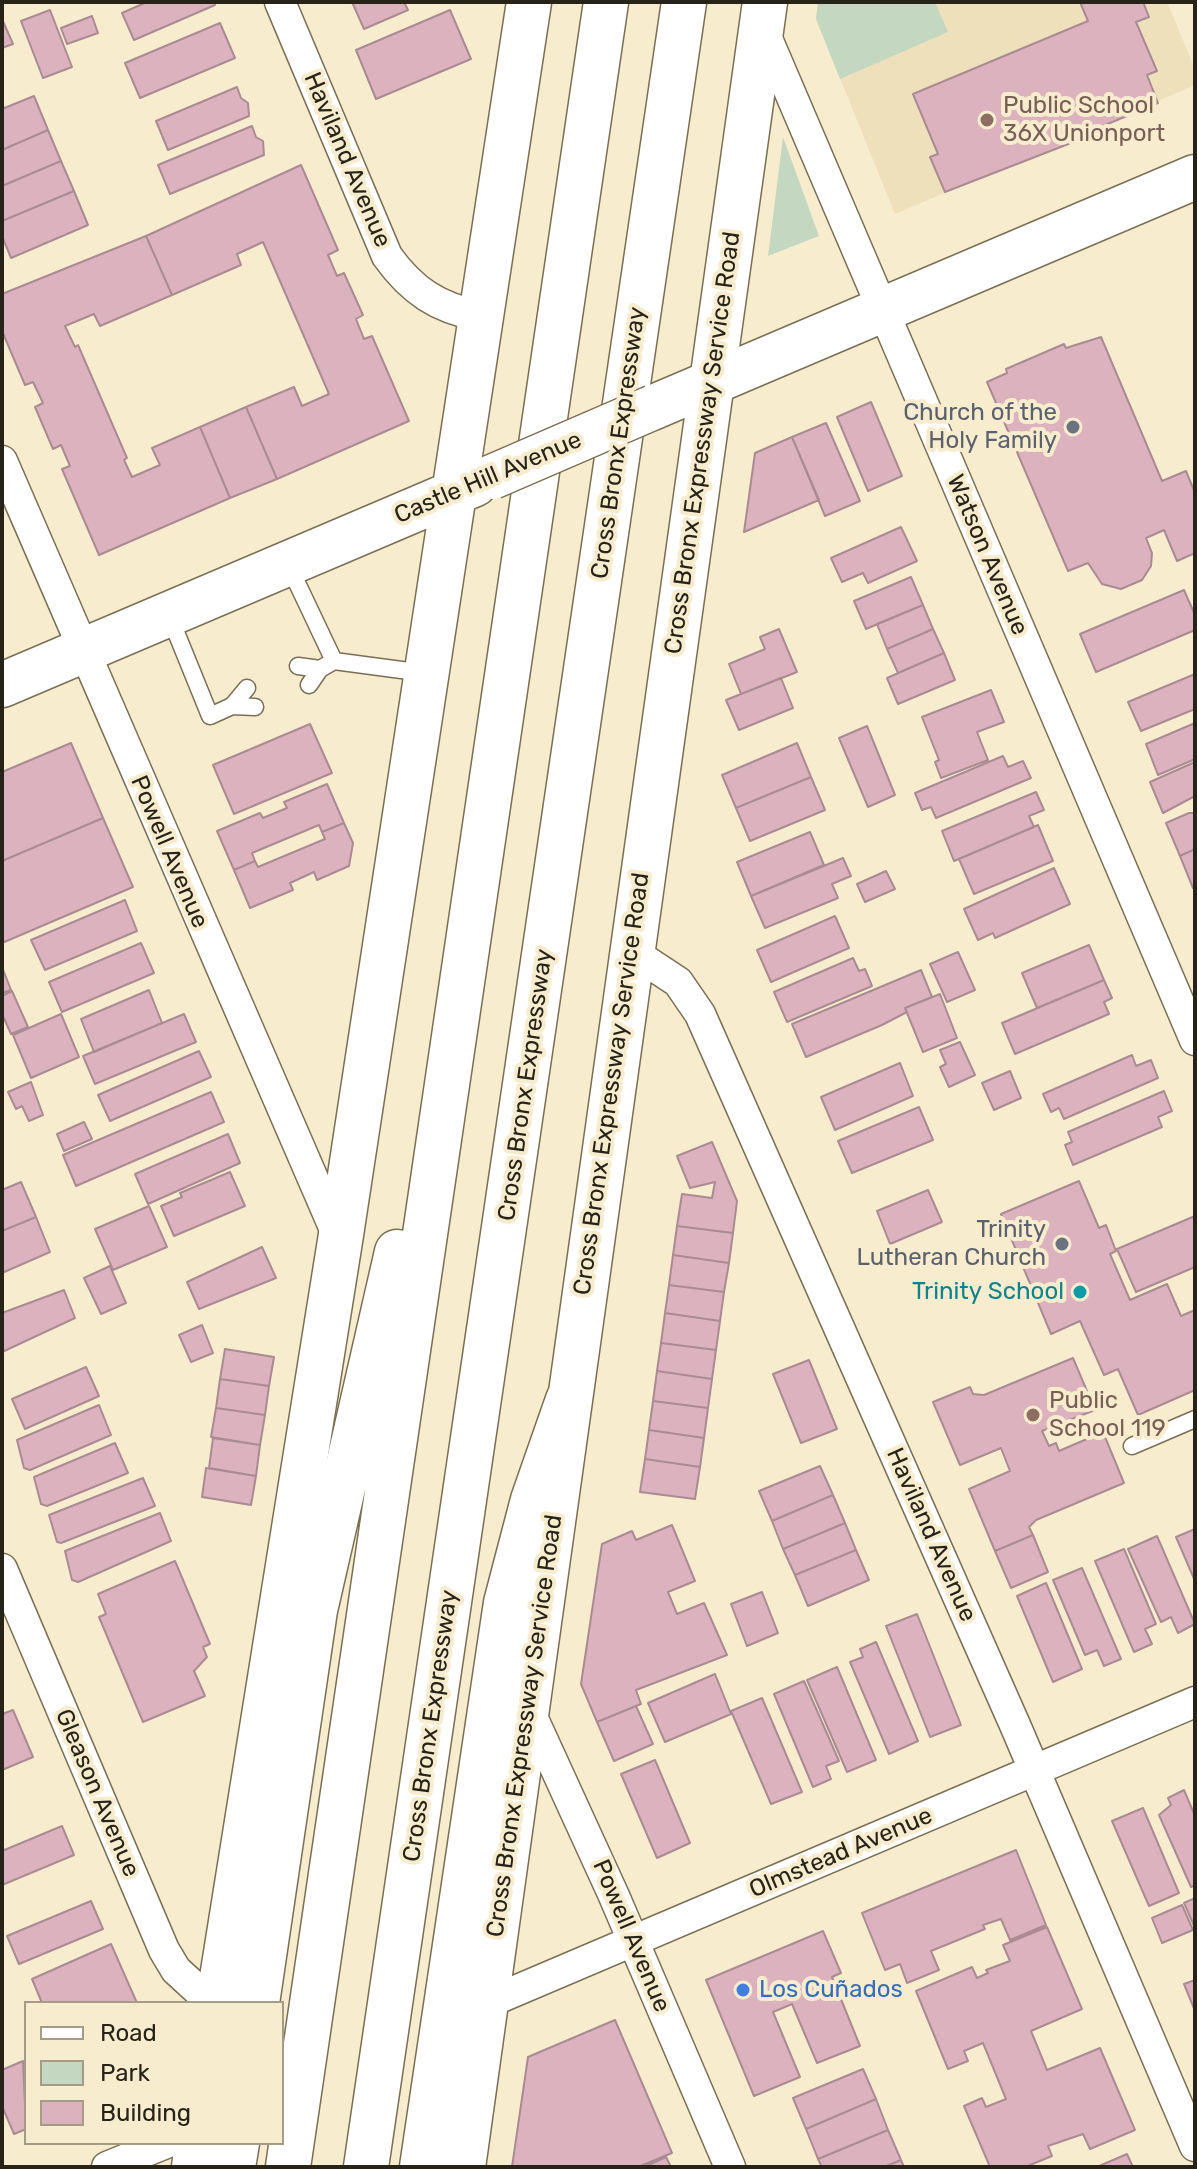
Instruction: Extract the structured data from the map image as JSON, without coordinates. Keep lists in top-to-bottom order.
{
  "streets": {
    "main road": ["Cross Bronx Expressway", "Cross Bronx Expressway Service Road", "Castle Hill Avenue"],
    "street": [
      "Haviland Avenue",
      "Watson Avenue",
      "Powell Avenue",
      "Gleason Avenue",
      "Olmstead Avenue"
    ]
  },
  "crossings": [
    ["Haviland Avenue", "Cross Bronx Expressway Service Road"],
    ["Haviland Avenue", "Olmstead Avenue"],
    ["Cross Bronx Expressway Service Road", "Castle Hill Avenue"],
    ["Cross Bronx Expressway Service Road", "Watson Avenue"],
    ["Cross Bronx Expressway Service Road", "Powell Avenue"],
    ["Cross Bronx Expressway Service Road", "Olmstead Avenue"],
    ["Castle Hill Avenue", "Watson Avenue"],
    ["Castle Hill Avenue", "Powell Avenue"],
    ["Powell Avenue", "Olmstead Avenue"]
  ],
  "places": [
    "Public School 36X Unionport",
    "Church of the Holy Family",
    "Trinity Lutheran Church",
    "Trinity School",
    "Public School 119",
    "Los Cuñados"
  ],
  "legend": ["Road", "Park", "Building"]
}
